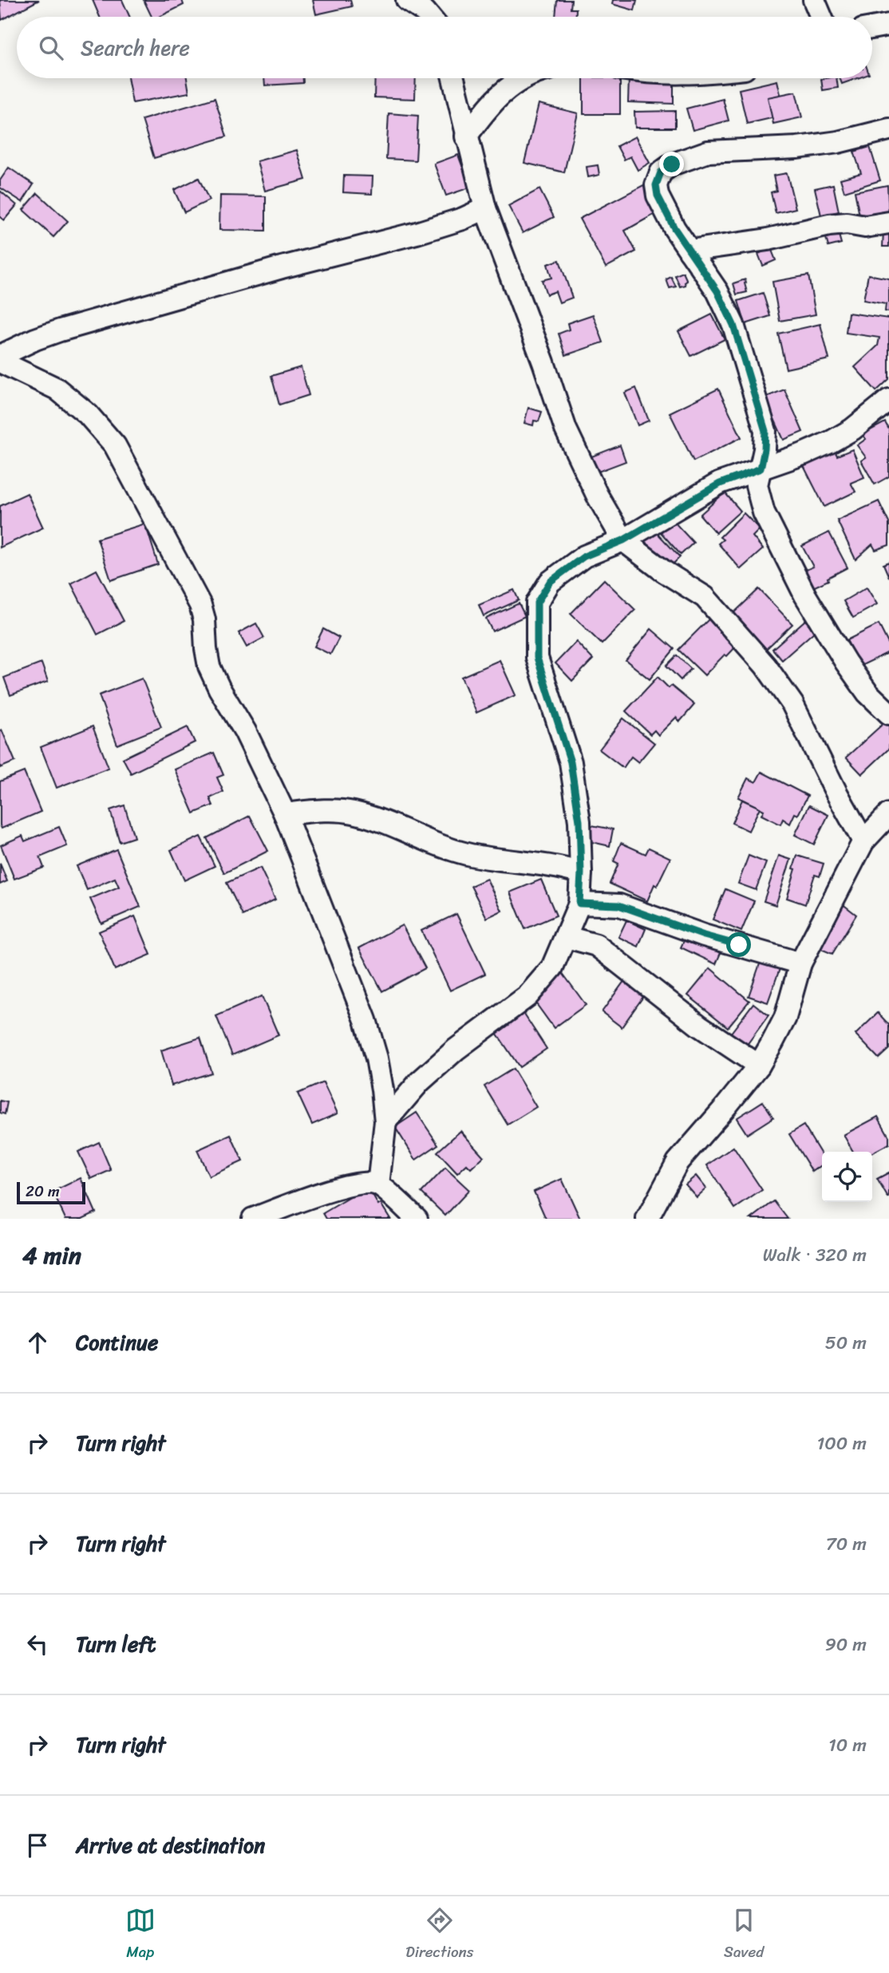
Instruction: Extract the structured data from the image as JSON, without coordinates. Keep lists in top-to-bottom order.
{
  "scale_bar": "20 m",
  "page": {
    "search": "Search here",
    "scale": "20 m",
    "heading": ["4 min", "Walk · 320 m"],
    "list": [
      ["Continue", "50 m"],
      ["Turn right", "100 m"],
      ["Turn right", "70 m"],
      ["Turn left", "90 m"],
      ["Turn right", "10 m"],
      "Arrive at destination"
    ],
    "nav": ["Map", "Directions", "Saved"]
  }
}
